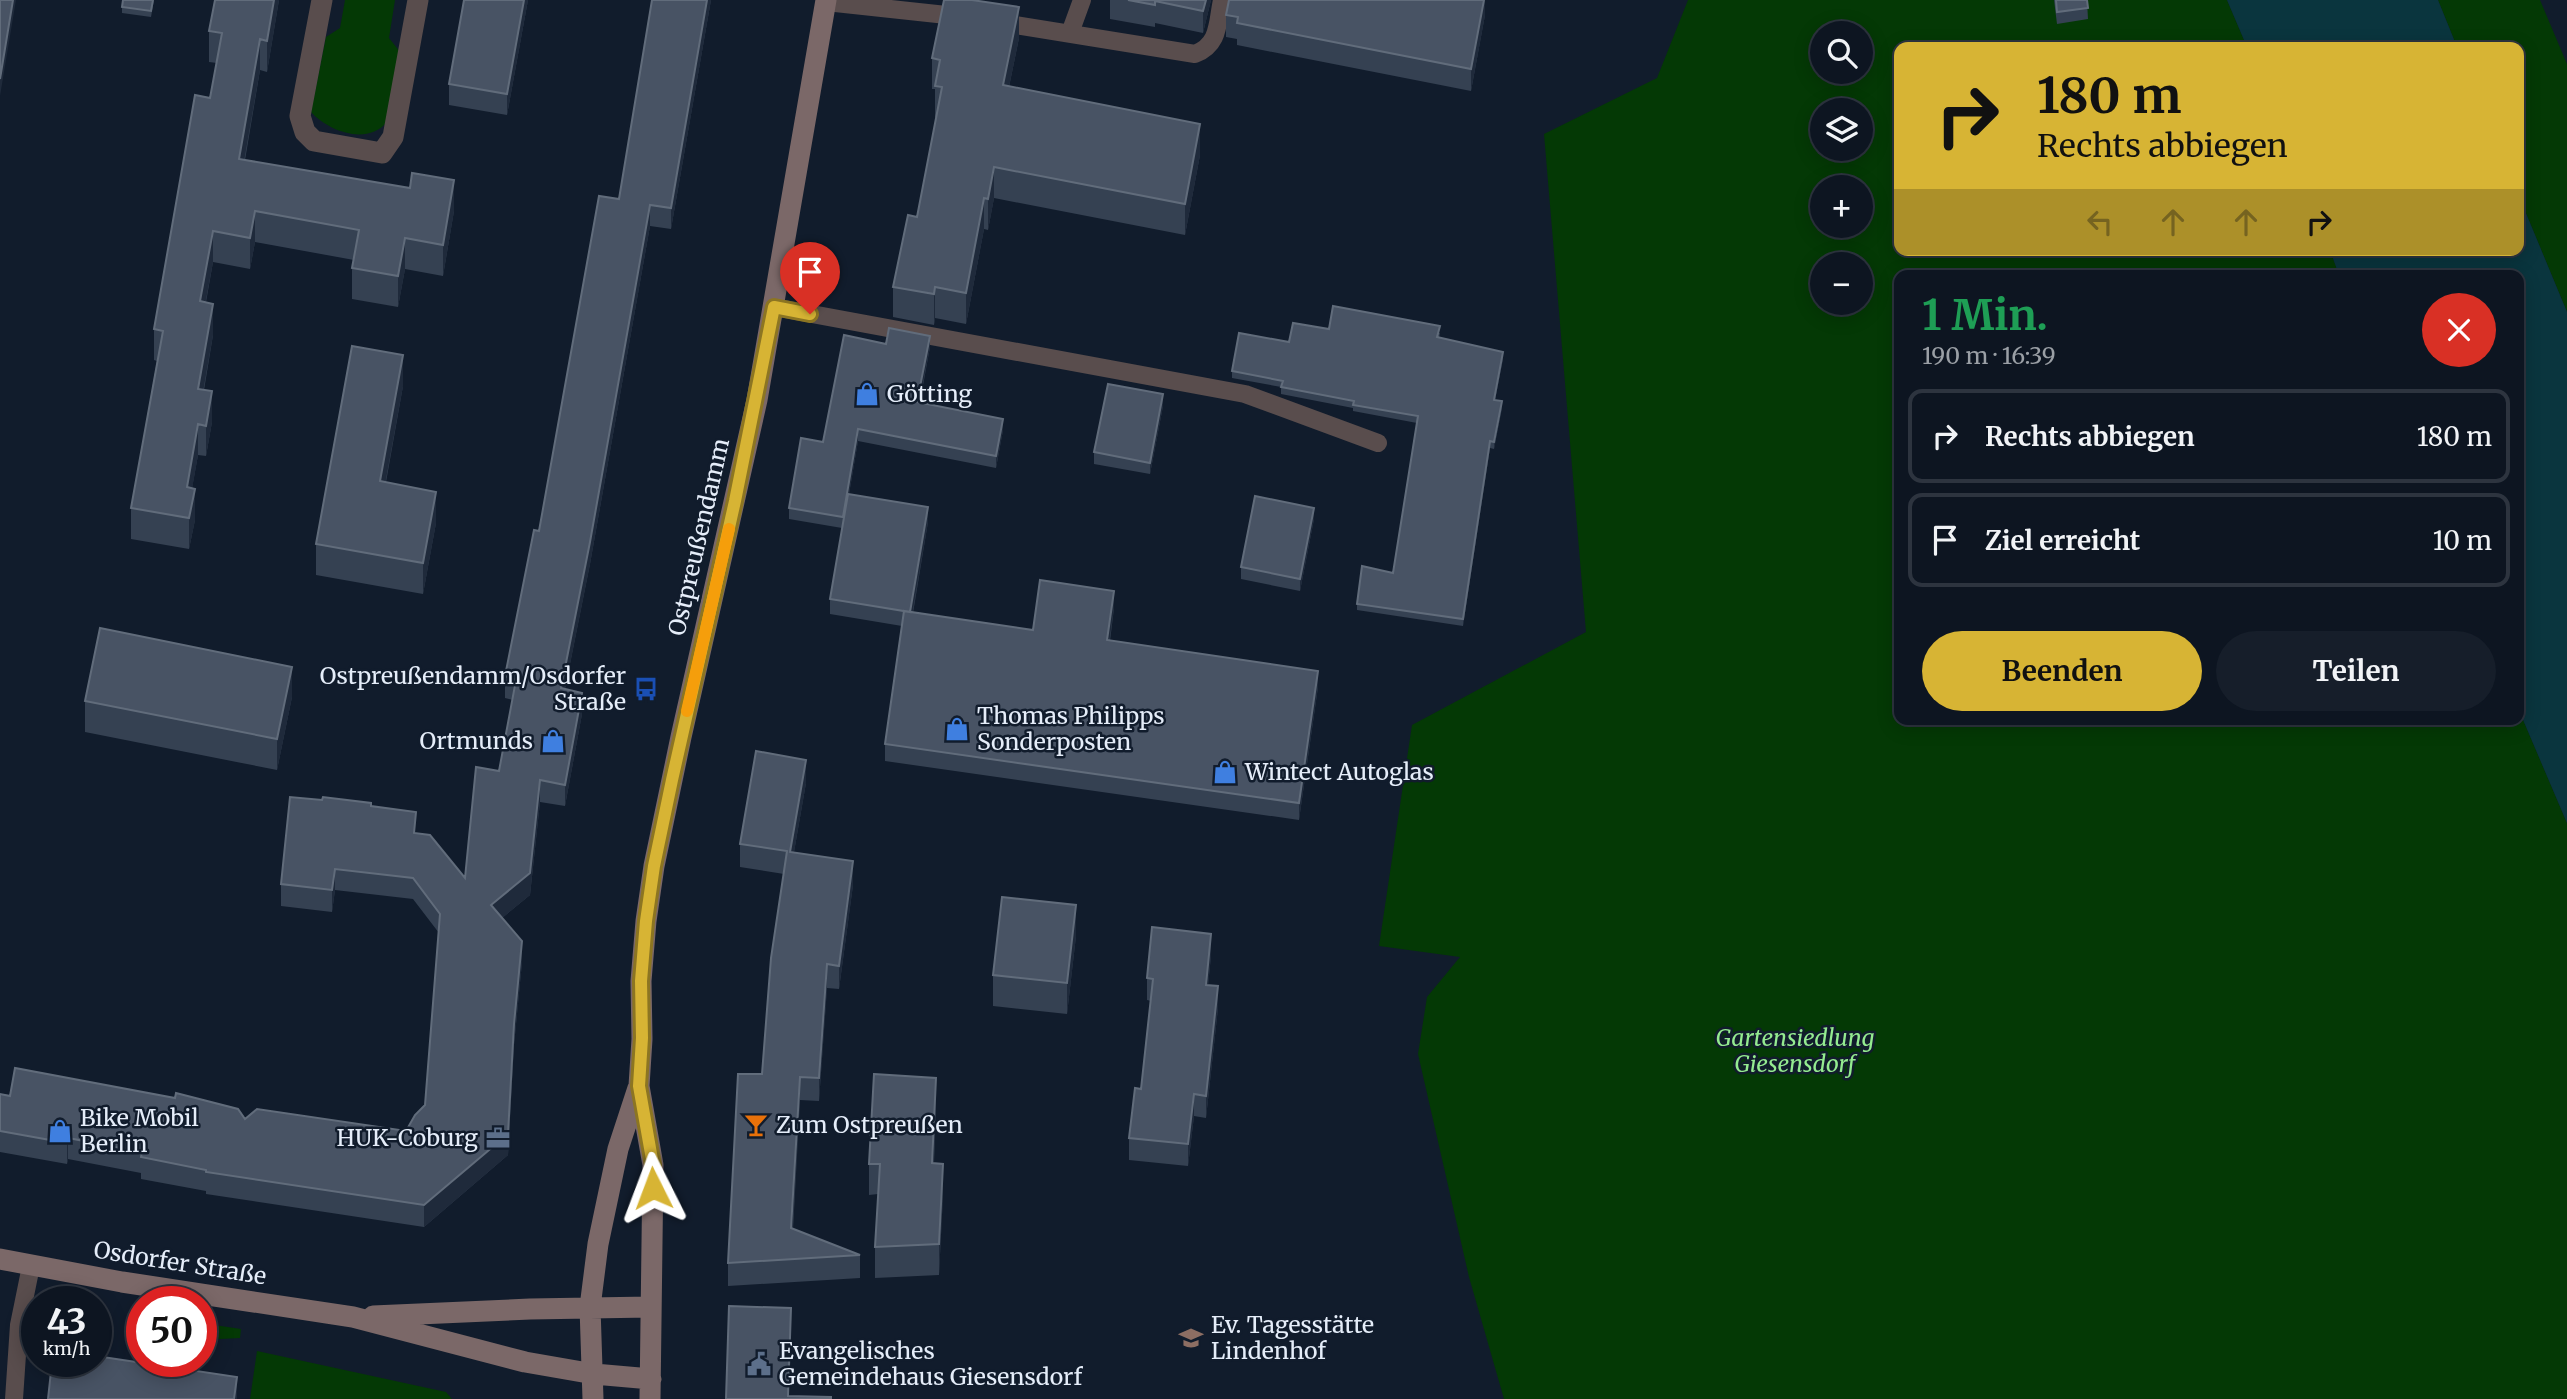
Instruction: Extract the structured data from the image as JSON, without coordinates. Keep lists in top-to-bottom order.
{
  "streets": {
    "main road": ["Ostpreußendamm", "Osdorfer Straße"]
  },
  "crossings": [
    ["Ostpreußendamm", "Osdorfer Straße"]
  ],
  "parks": ["Gartensiedlung Giesensdorf"],
  "places": {
    "shop": [
      "Götting",
      "Thomas Philipps Sonderposten",
      "Ortmunds",
      "Wintect Autoglas",
      "Bike Mobil Berlin"
    ],
    "bus stop": ["Ostpreußendamm/Osdorfer Straße"],
    "bar": ["Zum Ostpreußen"],
    "office": ["HUK-Coburg"],
    "school or university": ["Ev. Tagesstätte Lindenhof"],
    "public building": ["Evangelisches Gemeindehaus Giesensdorf"]
  },
  "page": {
    "map_buttons": ["+", "−"],
    "turn": ["180 m", "Rechts abbiegen"],
    "heading": ["1 Min.", "190 m · 16:39"],
    "list": [
      {
        "name": "Rechts abbiegen",
        "value": "180 m"
      },
      {
        "name": "Ziel erreicht",
        "value": "10 m"
      }
    ],
    "buttons": ["Beenden", "Teilen"],
    "speed": "43 km/h",
    "limit": "50"
  }
}
